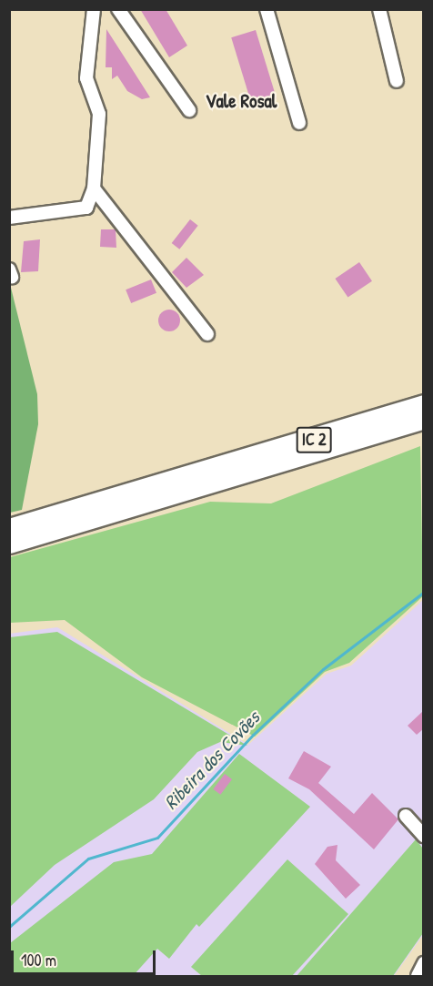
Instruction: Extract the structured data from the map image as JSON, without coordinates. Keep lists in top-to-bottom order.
{
  "streets": {
    "highway": ["IC 2"]
  },
  "districts": ["Vale Rosal"],
  "water": ["Ribeira dos Covões"],
  "scale_bar": "100 m"
}
